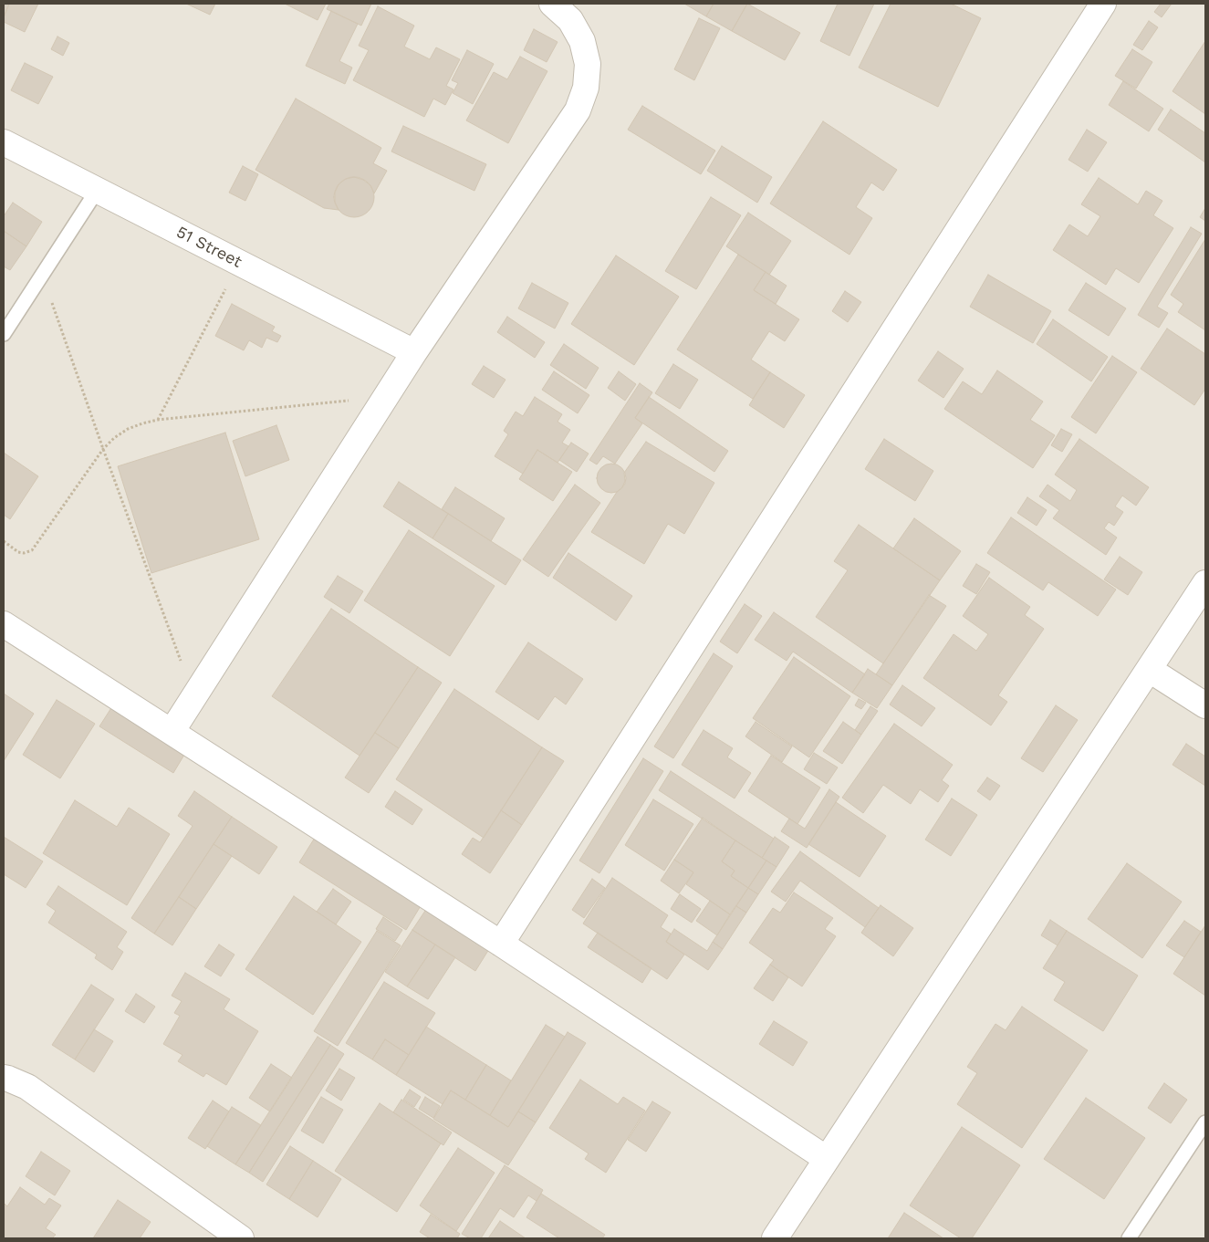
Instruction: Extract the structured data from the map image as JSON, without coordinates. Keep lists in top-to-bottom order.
{
  "streets": {
    "street": ["51 Street"]
  }
}
